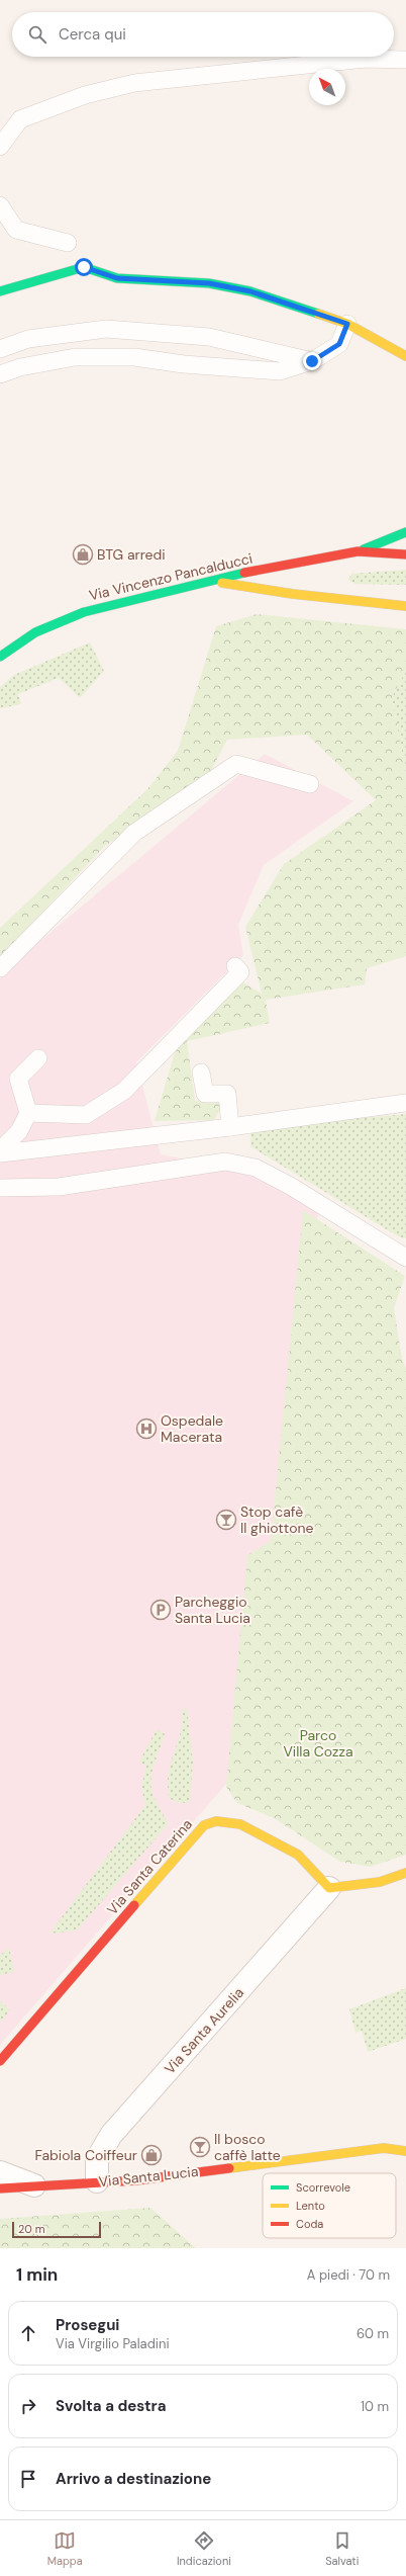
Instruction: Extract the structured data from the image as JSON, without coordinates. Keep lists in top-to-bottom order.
{
  "streets": {
    "street": [
      "Via Vincenzo Pancalducci",
      "Via Santa Caterina",
      "Via Santa Aurelia",
      "Via Santa Lucia"
    ]
  },
  "crossings": [
    ["Via Santa Caterina", "Via Santa Aurelia"],
    ["Via Santa Aurelia", "Via Santa Lucia"]
  ],
  "parks": ["Parco Villa Cozza"],
  "places": {
    "shop": ["BTG arredi", "Fabiola Coiffeur"],
    "hospital": ["Ospedale Macerata"],
    "bar": ["Stop cafè Il ghiottone", "Il bosco caffè latte"],
    "parking": ["Parcheggio Santa Lucia"]
  },
  "legend": ["Scorrevole", "Lento", "Coda"],
  "scale_bar": "20 m",
  "north": "top left",
  "page": {
    "search": "Cerca qui",
    "scale": "20 m",
    "heading": ["1 min", "A piedi · 70 m"],
    "list": [
      ["Prosegui", "Via Virgilio Paladini", "60 m"],
      ["Svolta a destra", "10 m"],
      "Arrivo a destinazione"
    ],
    "nav": ["Mappa", "Indicazioni", "Salvati"]
  }
}
